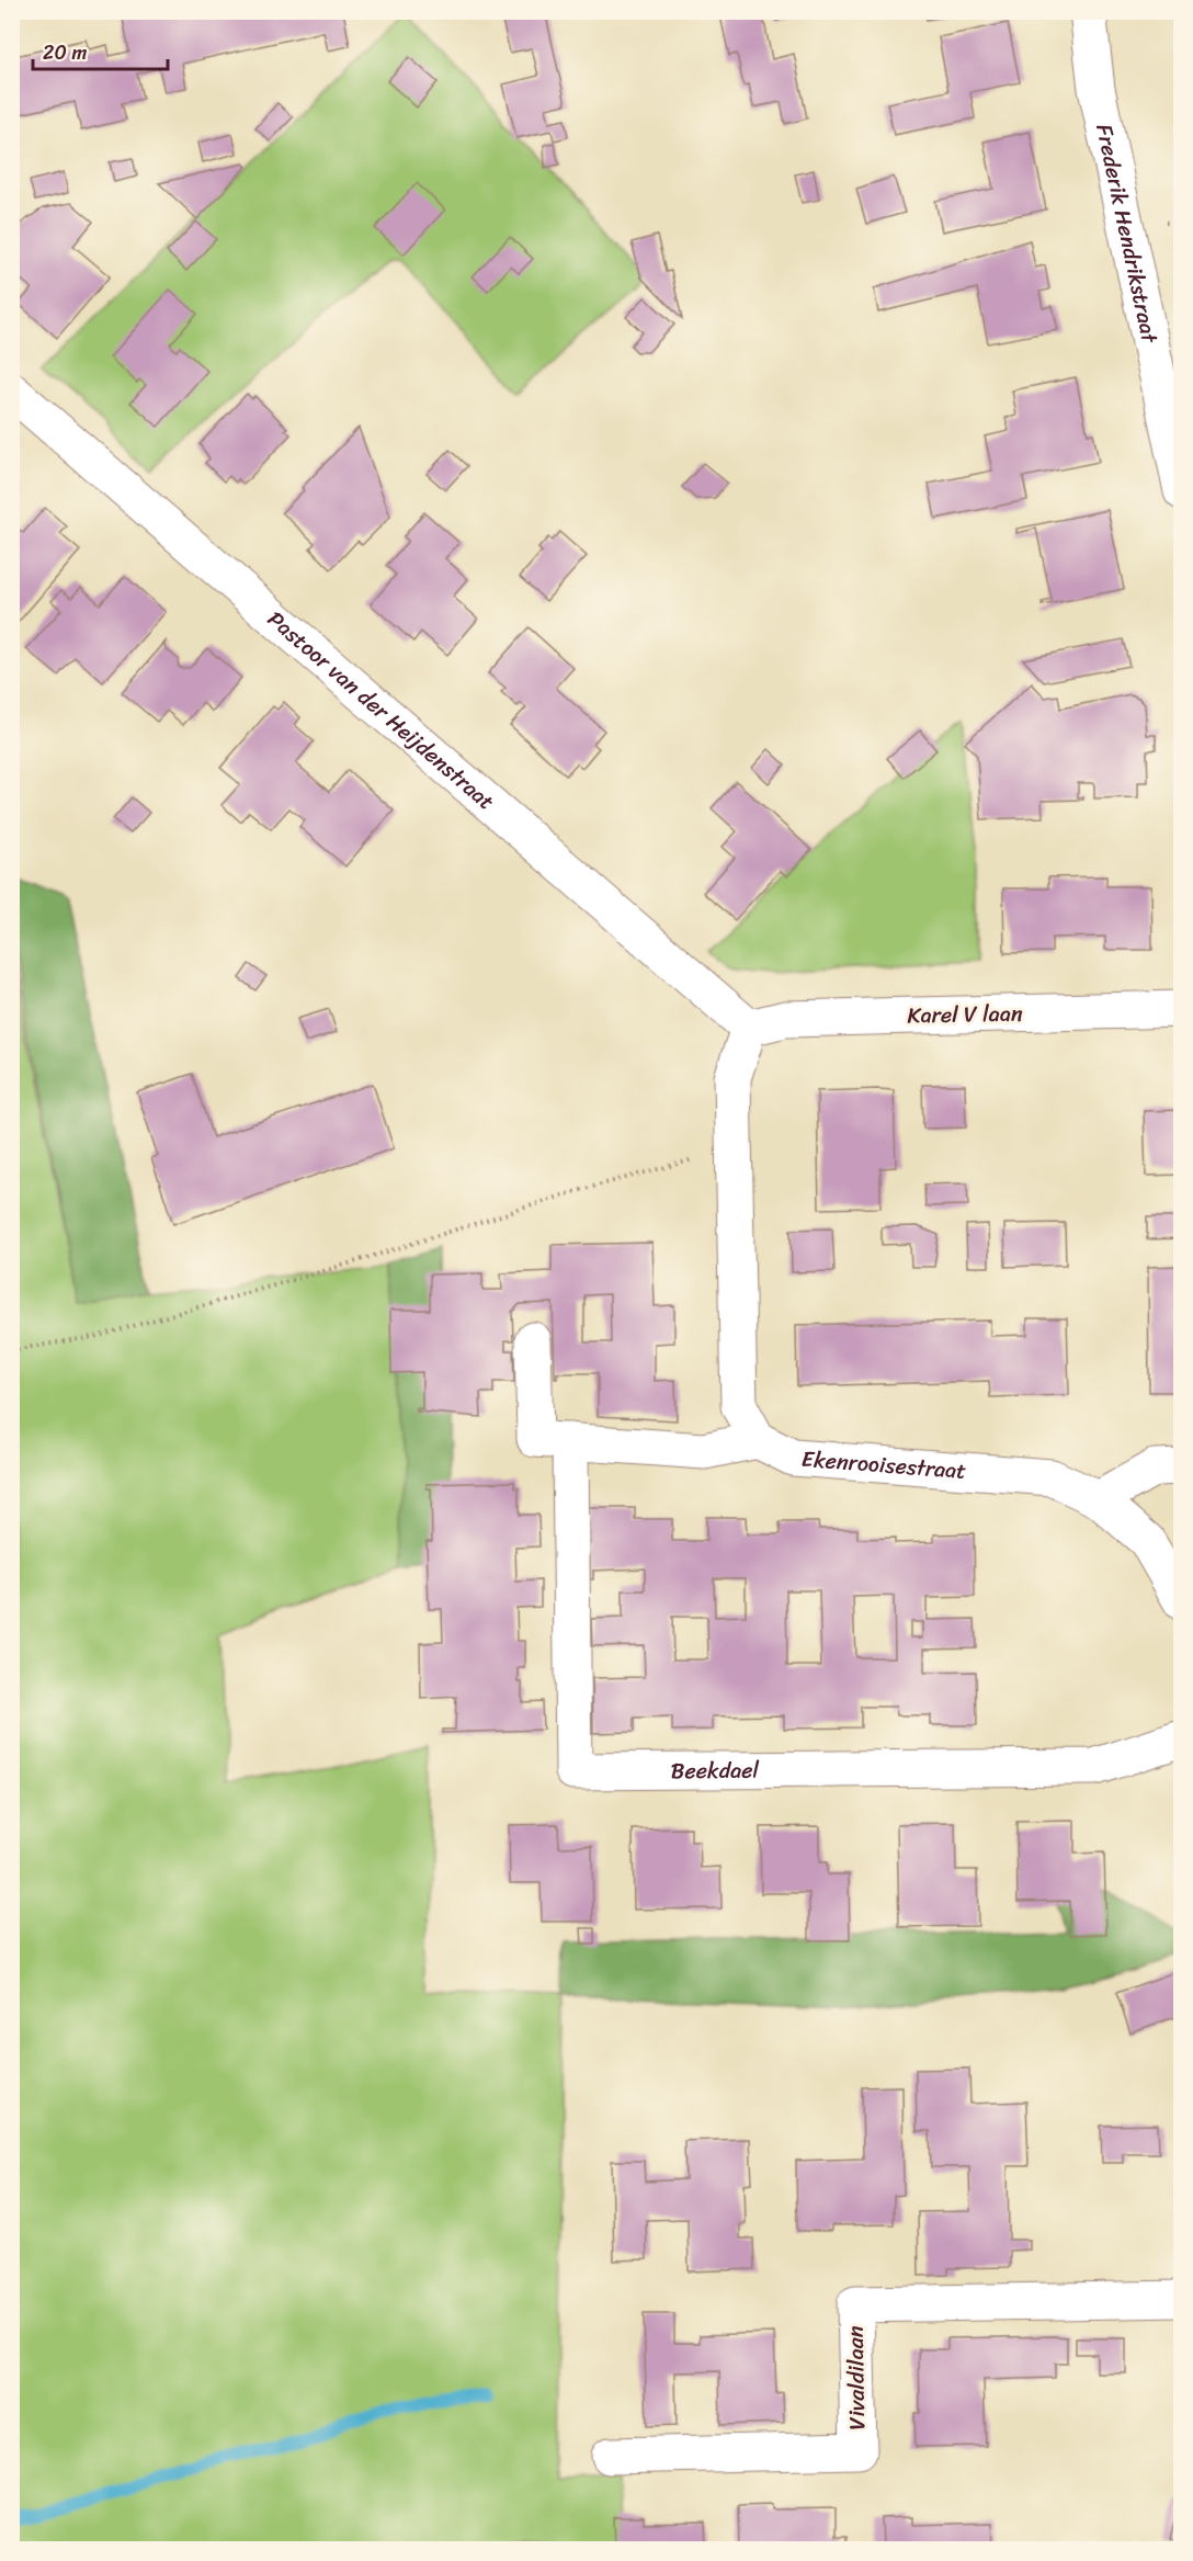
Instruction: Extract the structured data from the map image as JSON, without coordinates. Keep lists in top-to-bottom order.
{
  "streets": {
    "street": [
      "Frederik Hendrikstraat",
      "Pastoor van der Heijdenstraat",
      "Karel V laan",
      "Ekenrooisestraat",
      "Beekdael",
      "Vivaldilaan"
    ]
  },
  "crossings": [
    ["Pastoor van der Heijdenstraat", "Karel V laan"]
  ],
  "scale_bar": "20 m"
}
